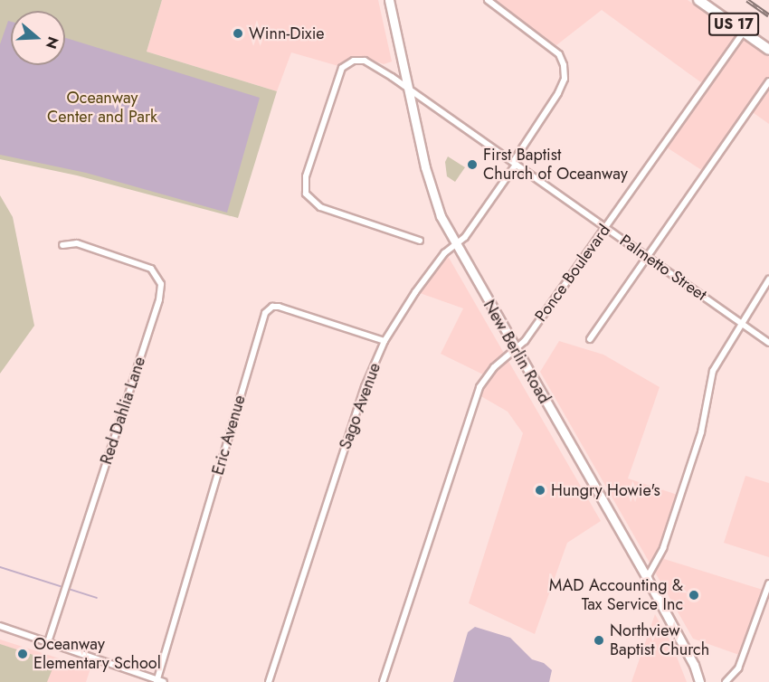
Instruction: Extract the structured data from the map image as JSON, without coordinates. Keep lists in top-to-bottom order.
{
  "streets": {
    "main road": ["US 17"],
    "street": [
      "Palmetto Street",
      "Ponce Boulevard",
      "New Berlin Road",
      "Sago Avenue",
      "Red Dahlia Lane",
      "Eric Avenue"
    ]
  },
  "crossings": [
    ["US 17", "Ponce Boulevard"],
    ["Palmetto Street", "Ponce Boulevard"],
    ["Palmetto Street", "New Berlin Road"],
    ["Palmetto Street", "Sago Avenue"],
    ["Ponce Boulevard", "New Berlin Road"],
    ["New Berlin Road", "Sago Avenue"],
    ["Sago Avenue", "Eric Avenue"]
  ],
  "parks": ["Oceanway Center and Park"],
  "places": [
    "Winn-Dixie",
    "First Baptist Church of Oceanway",
    "Hungry Howie's",
    "MAD Accounting & Tax Service Inc",
    "Northview Baptist Church",
    "Oceanway Elementary School"
  ],
  "north": "right"
}
